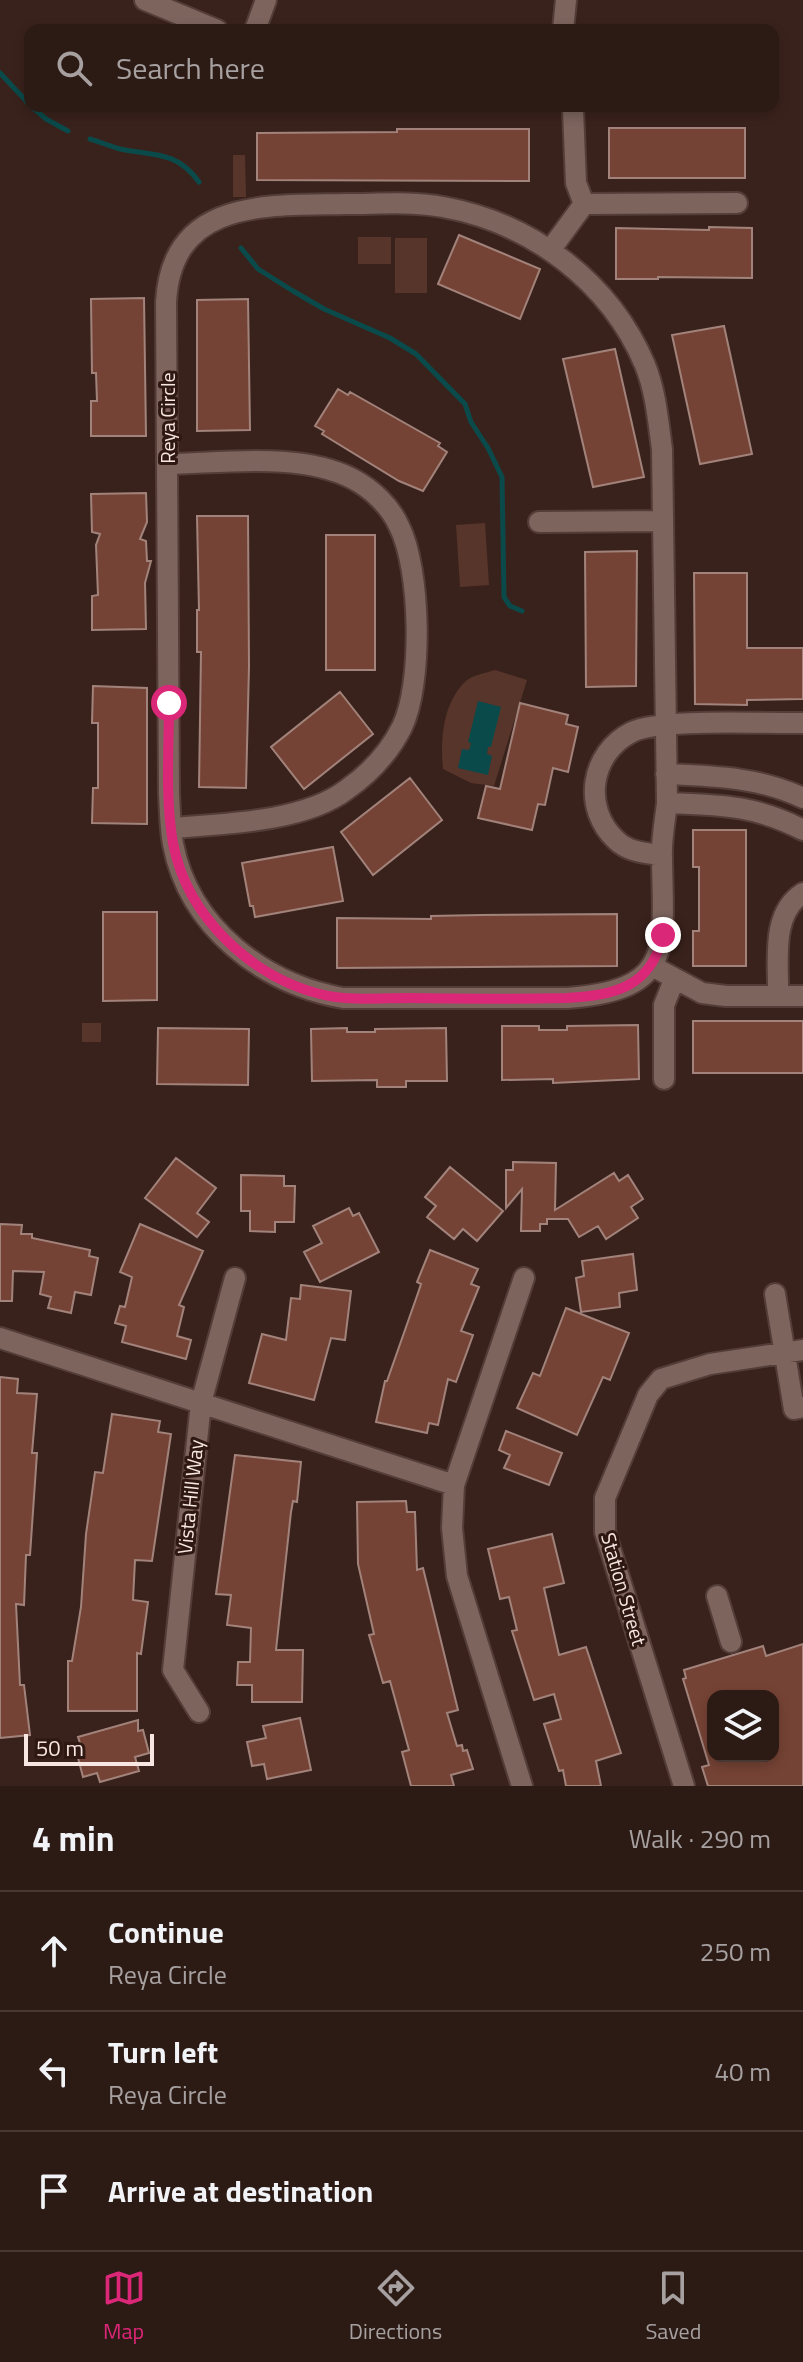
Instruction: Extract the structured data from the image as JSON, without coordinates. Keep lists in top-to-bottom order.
{
  "streets": {
    "street": ["Reya Circle", "Vista Hill Way", "Station Street"]
  },
  "scale_bar": "50 m",
  "page": {
    "search": "Search here",
    "scale": "50 m",
    "heading": ["4 min", "Walk · 290 m"],
    "list": [
      ["Continue", "Reya Circle", "250 m"],
      ["Turn left", "Reya Circle", "40 m"],
      "Arrive at destination"
    ],
    "nav": ["Map", "Directions", "Saved"]
  }
}
